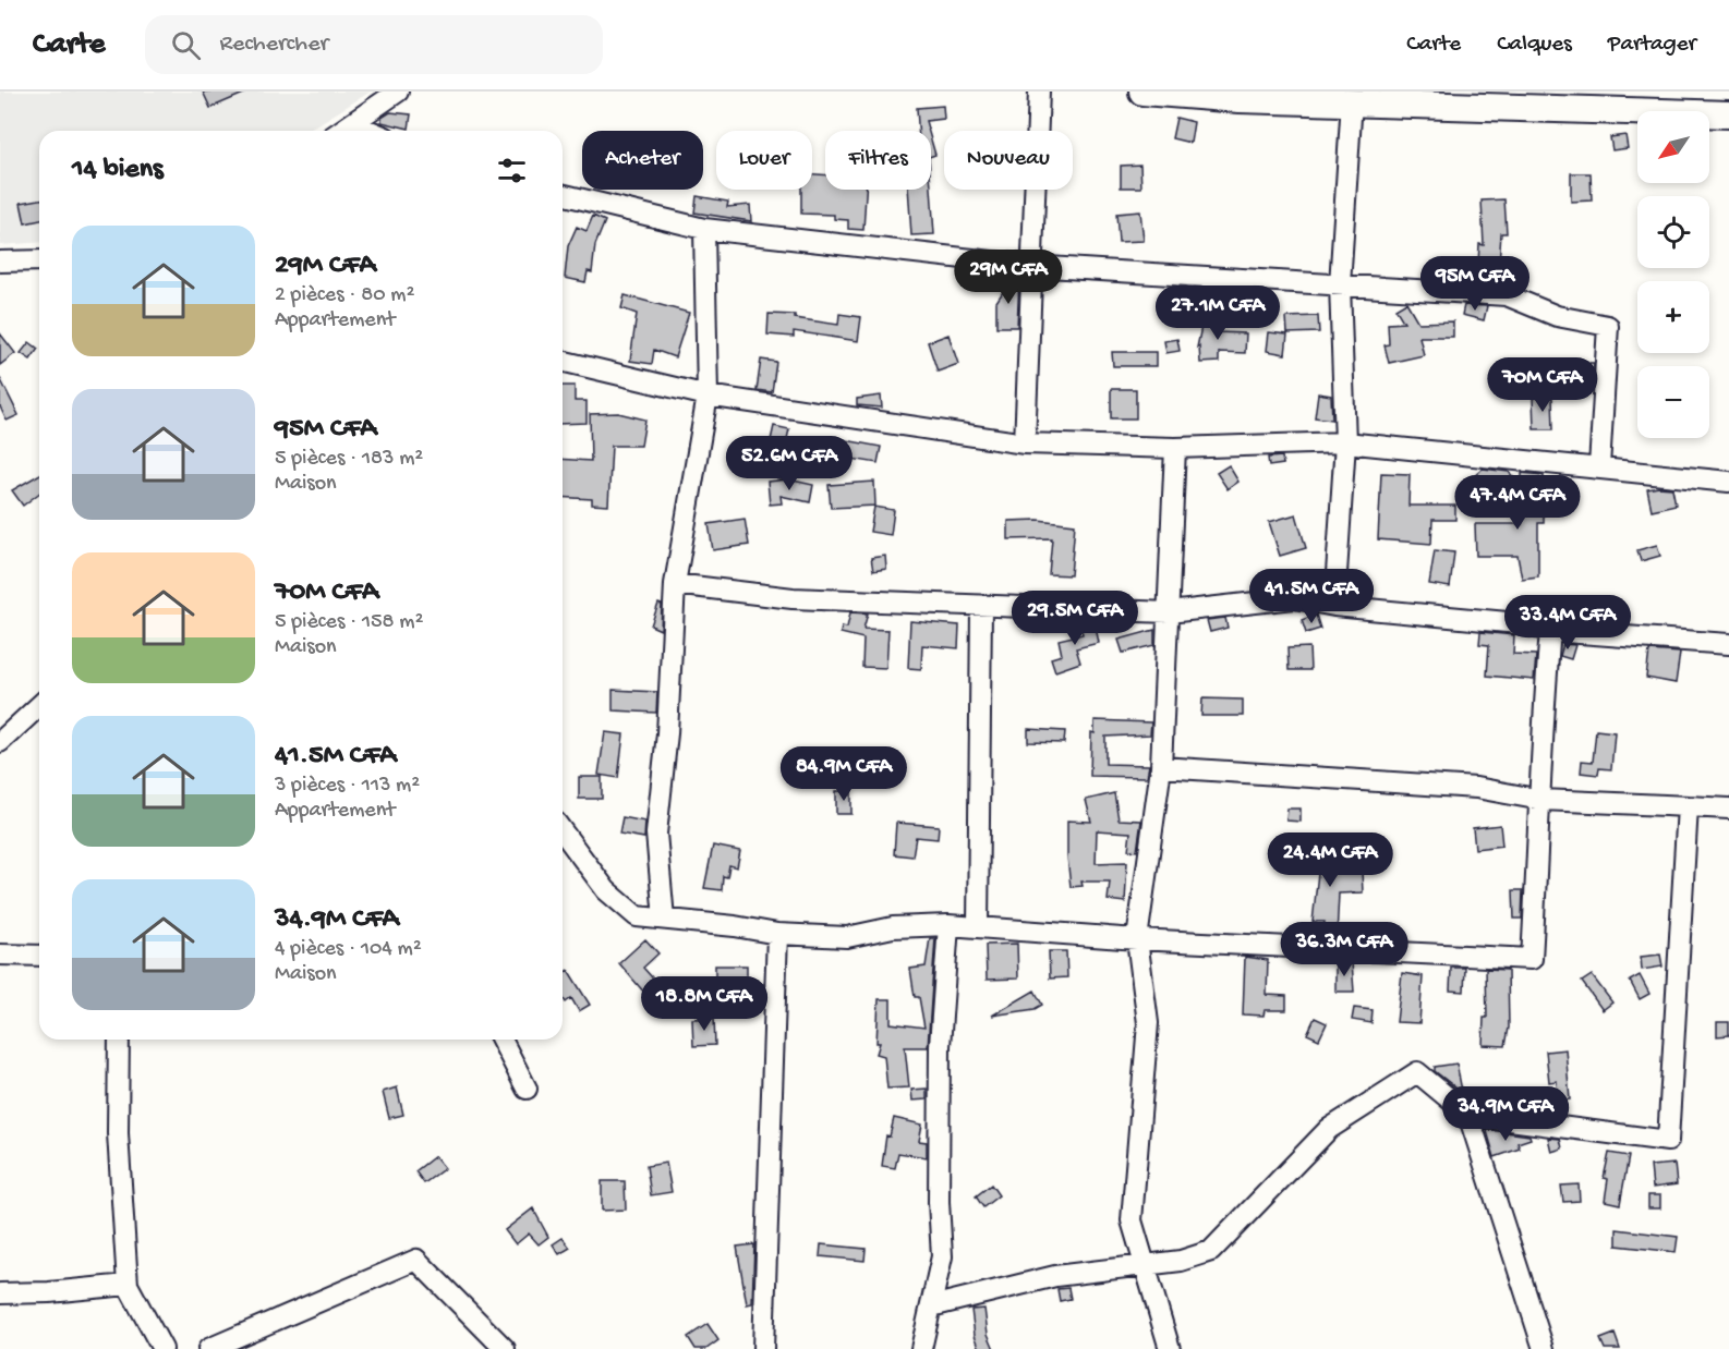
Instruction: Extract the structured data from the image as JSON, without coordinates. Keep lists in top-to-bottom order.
{
  "north": "bottom left",
  "page": {
    "header": "Carte",
    "search": "Rechercher",
    "nav": ["Carte", "Calques", "Partager"],
    "map_buttons": ["+", "−"],
    "chip": [
      "Acheter",
      "Louer",
      "Filtres",
      "Nouveau"
    ],
    "heading": "14 biens",
    "list": [
      {
        "name": "29M CFA",
        "note": "2 pièces · 80 m² · Appartement"
      },
      {
        "name": "95M CFA",
        "note": "5 pièces · 183 m² · Maison"
      },
      {
        "name": "70M CFA",
        "note": "5 pièces · 158 m² · Maison"
      },
      {
        "name": "41.5M CFA",
        "note": "3 pièces · 113 m² · Appartement"
      },
      {
        "name": "34.9M CFA",
        "note": "4 pièces · 104 m² · Maison"
      }
    ],
    "price": [
      "29M CFA",
      "95M CFA",
      "27.1M CFA",
      "70M CFA",
      "52.6M CFA",
      "47.4M CFA",
      "41.5M CFA",
      "29.5M CFA",
      "33.4M CFA",
      "84.9M CFA",
      "24.4M CFA",
      "36.3M CFA",
      "18.8M CFA",
      "34.9M CFA"
    ]
  }
}
